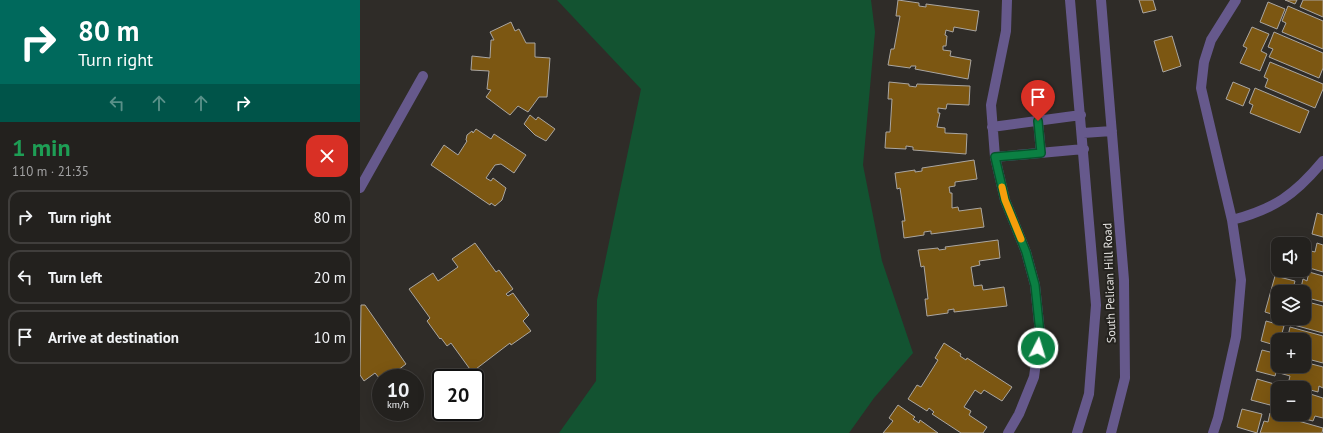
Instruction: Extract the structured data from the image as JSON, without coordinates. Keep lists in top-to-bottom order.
{
  "streets": {
    "street": ["South Pelican Hill Road"]
  },
  "page": {
    "turn": ["80 m", "Turn right"],
    "heading": ["1 min", "110 m · 21:35"],
    "list": [
      {
        "name": "Turn right",
        "value": "80 m"
      },
      {
        "name": "Turn left",
        "value": "20 m"
      },
      {
        "name": "Arrive at destination",
        "value": "10 m"
      }
    ],
    "map_buttons": ["+", "−"],
    "speed": "10 km/h",
    "limit": "20"
  }
}
